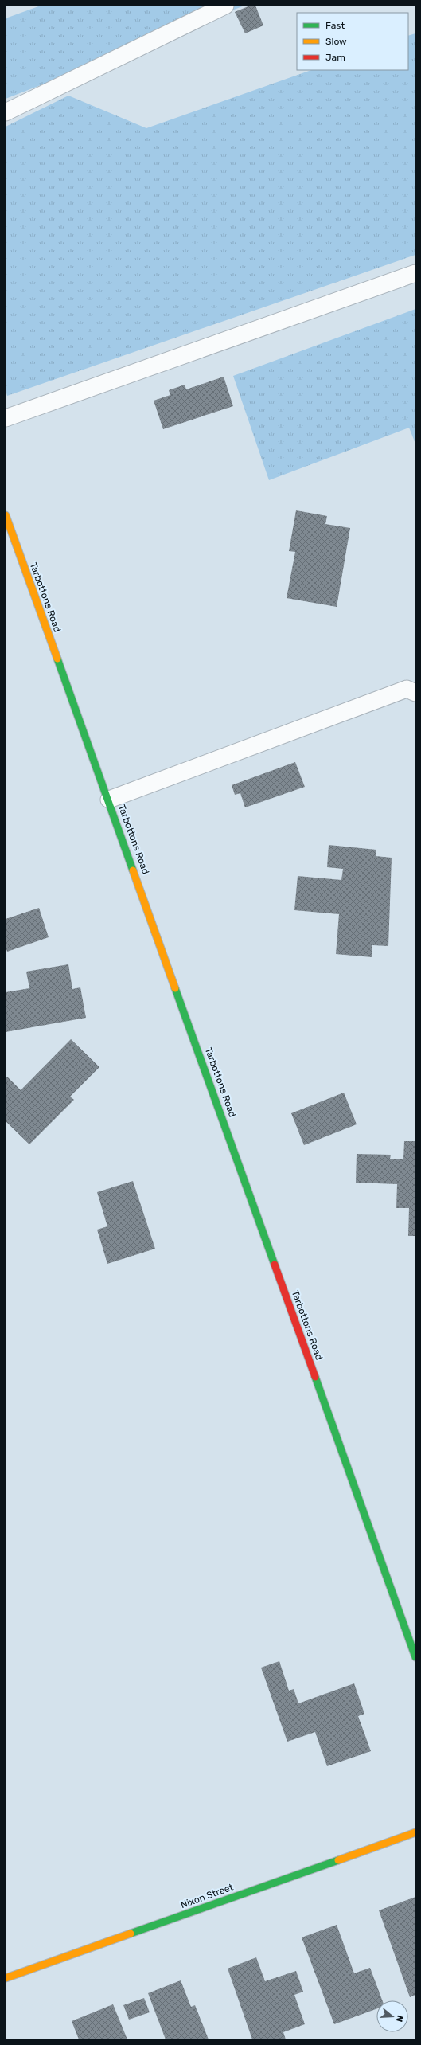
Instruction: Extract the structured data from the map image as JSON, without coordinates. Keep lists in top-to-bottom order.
{
  "streets": {
    "street": ["Tarbottons Road", "Nixon Street"]
  },
  "legend": ["Fast", "Slow", "Jam"],
  "north": "right"
}
